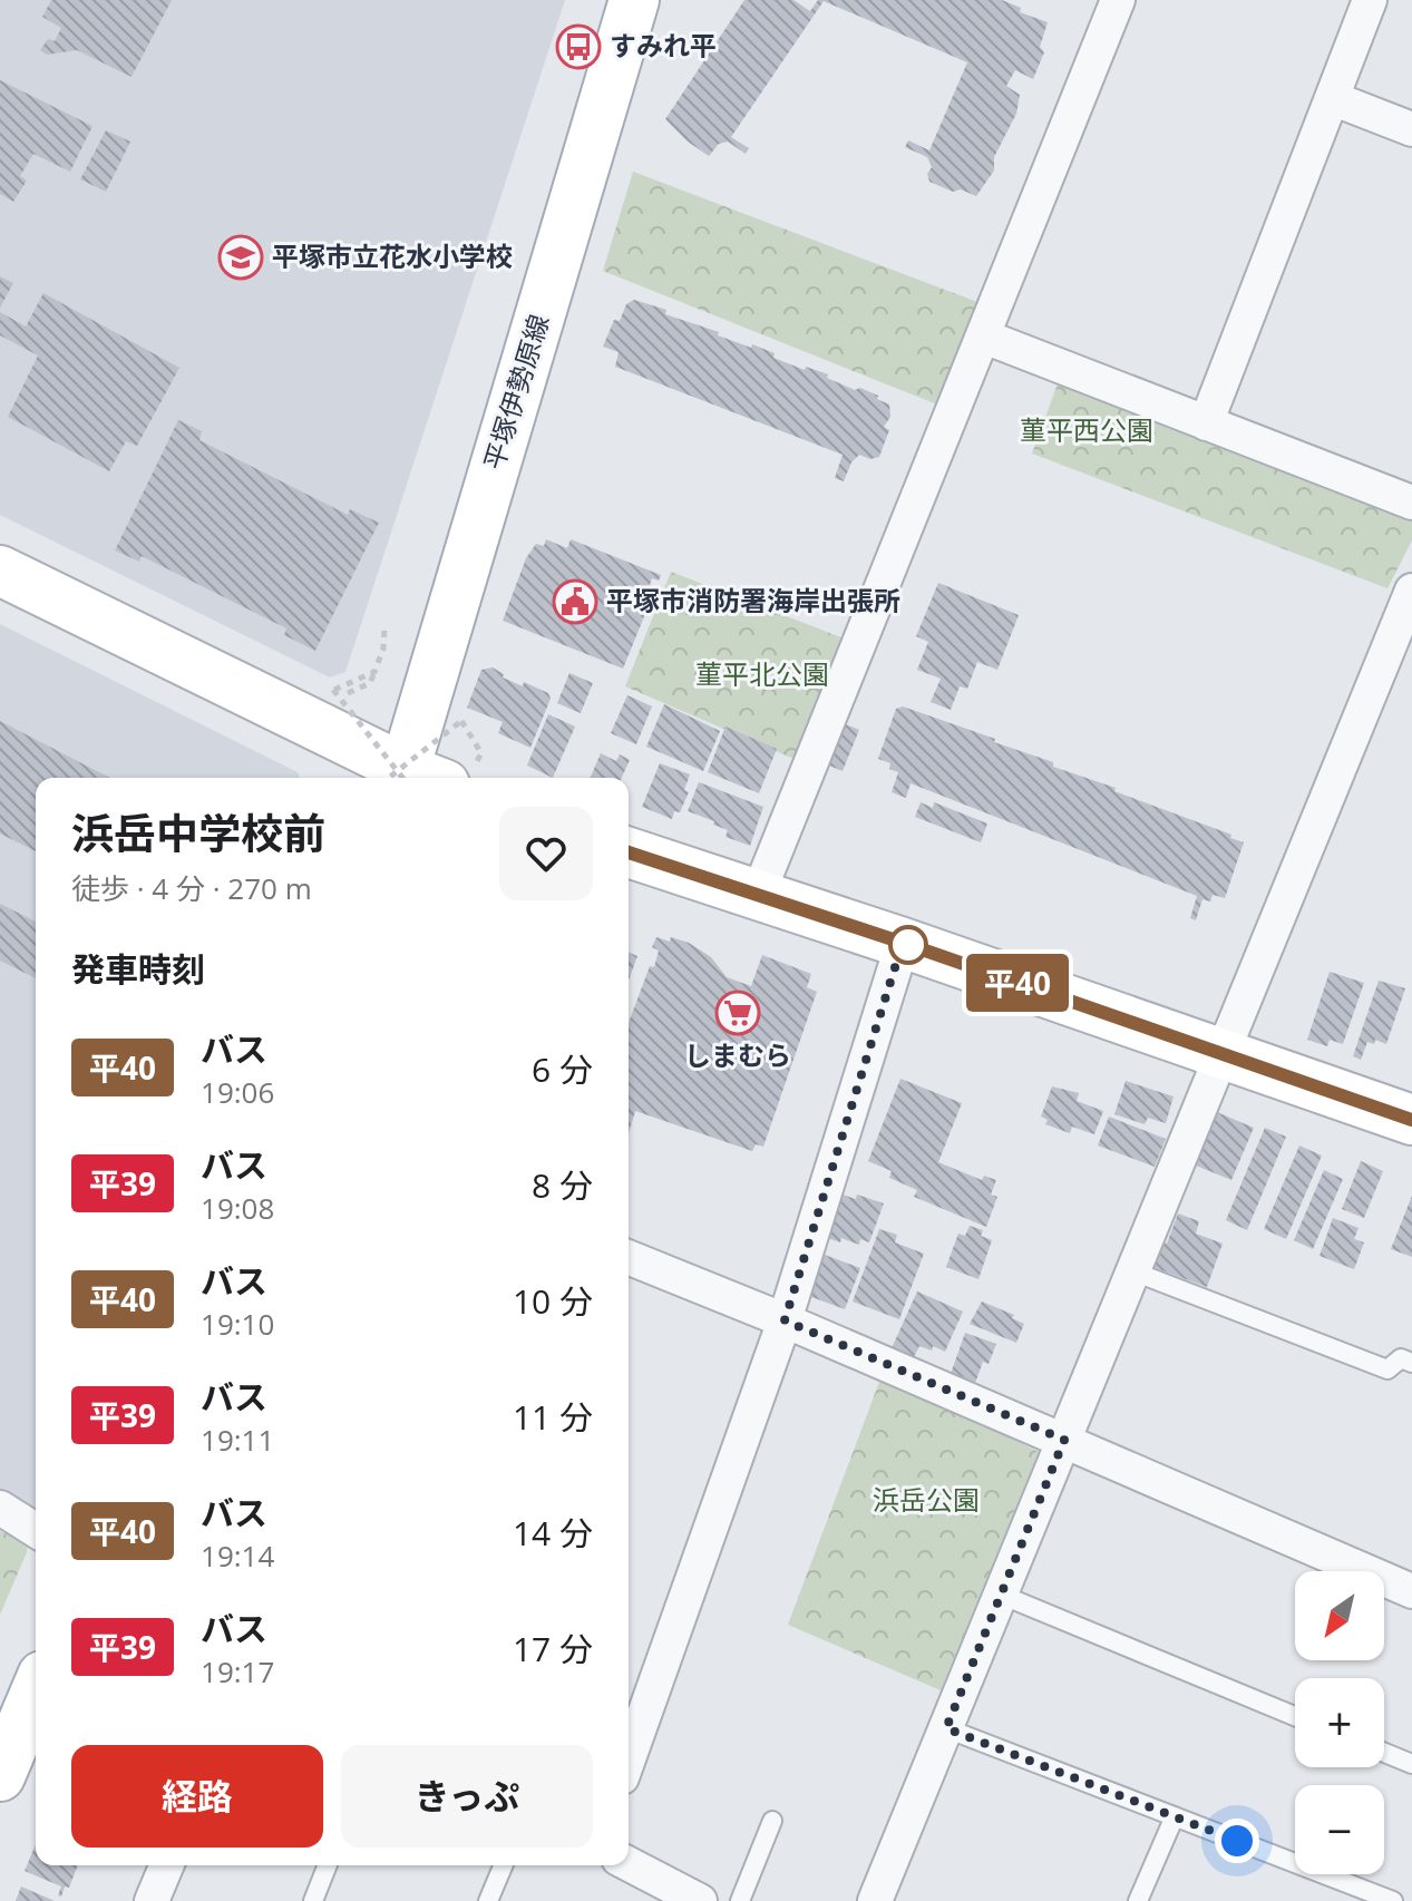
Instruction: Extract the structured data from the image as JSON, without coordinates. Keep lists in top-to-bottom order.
{
  "streets": {
    "street": ["平塚伊勢原線"]
  },
  "parks": ["菫平西公園", "菫平北公園", "浜岳公園"],
  "places": {
    "bus stop": ["すみれ平"],
    "school or university": ["平塚市立花水小学校"],
    "public building": ["平塚市消防署海岸出張所"],
    "supermarket": ["しまむら"]
  },
  "lines": ["bus line 平40"],
  "north": "bottom left",
  "page": {
    "on_map": "平40",
    "heading": [
      ["浜岳中学校前", "徒歩 · 4 分 · 270 m"],
      "発車時刻"
    ],
    "list": [
      {
        "mark": "平40",
        "name": "バス",
        "note": "19:06",
        "value": "6 分"
      },
      {
        "mark": "平39",
        "name": "バス",
        "note": "19:08",
        "value": "8 分"
      },
      {
        "mark": "平40",
        "name": "バス",
        "note": "19:10",
        "value": "10 分"
      },
      {
        "mark": "平39",
        "name": "バス",
        "note": "19:11",
        "value": "11 分"
      },
      {
        "mark": "平40",
        "name": "バス",
        "note": "19:14",
        "value": "14 分"
      },
      {
        "mark": "平39",
        "name": "バス",
        "note": "19:17",
        "value": "17 分"
      }
    ],
    "map_buttons": ["+", "−"],
    "buttons": ["経路", "きっぷ"]
  }
}
